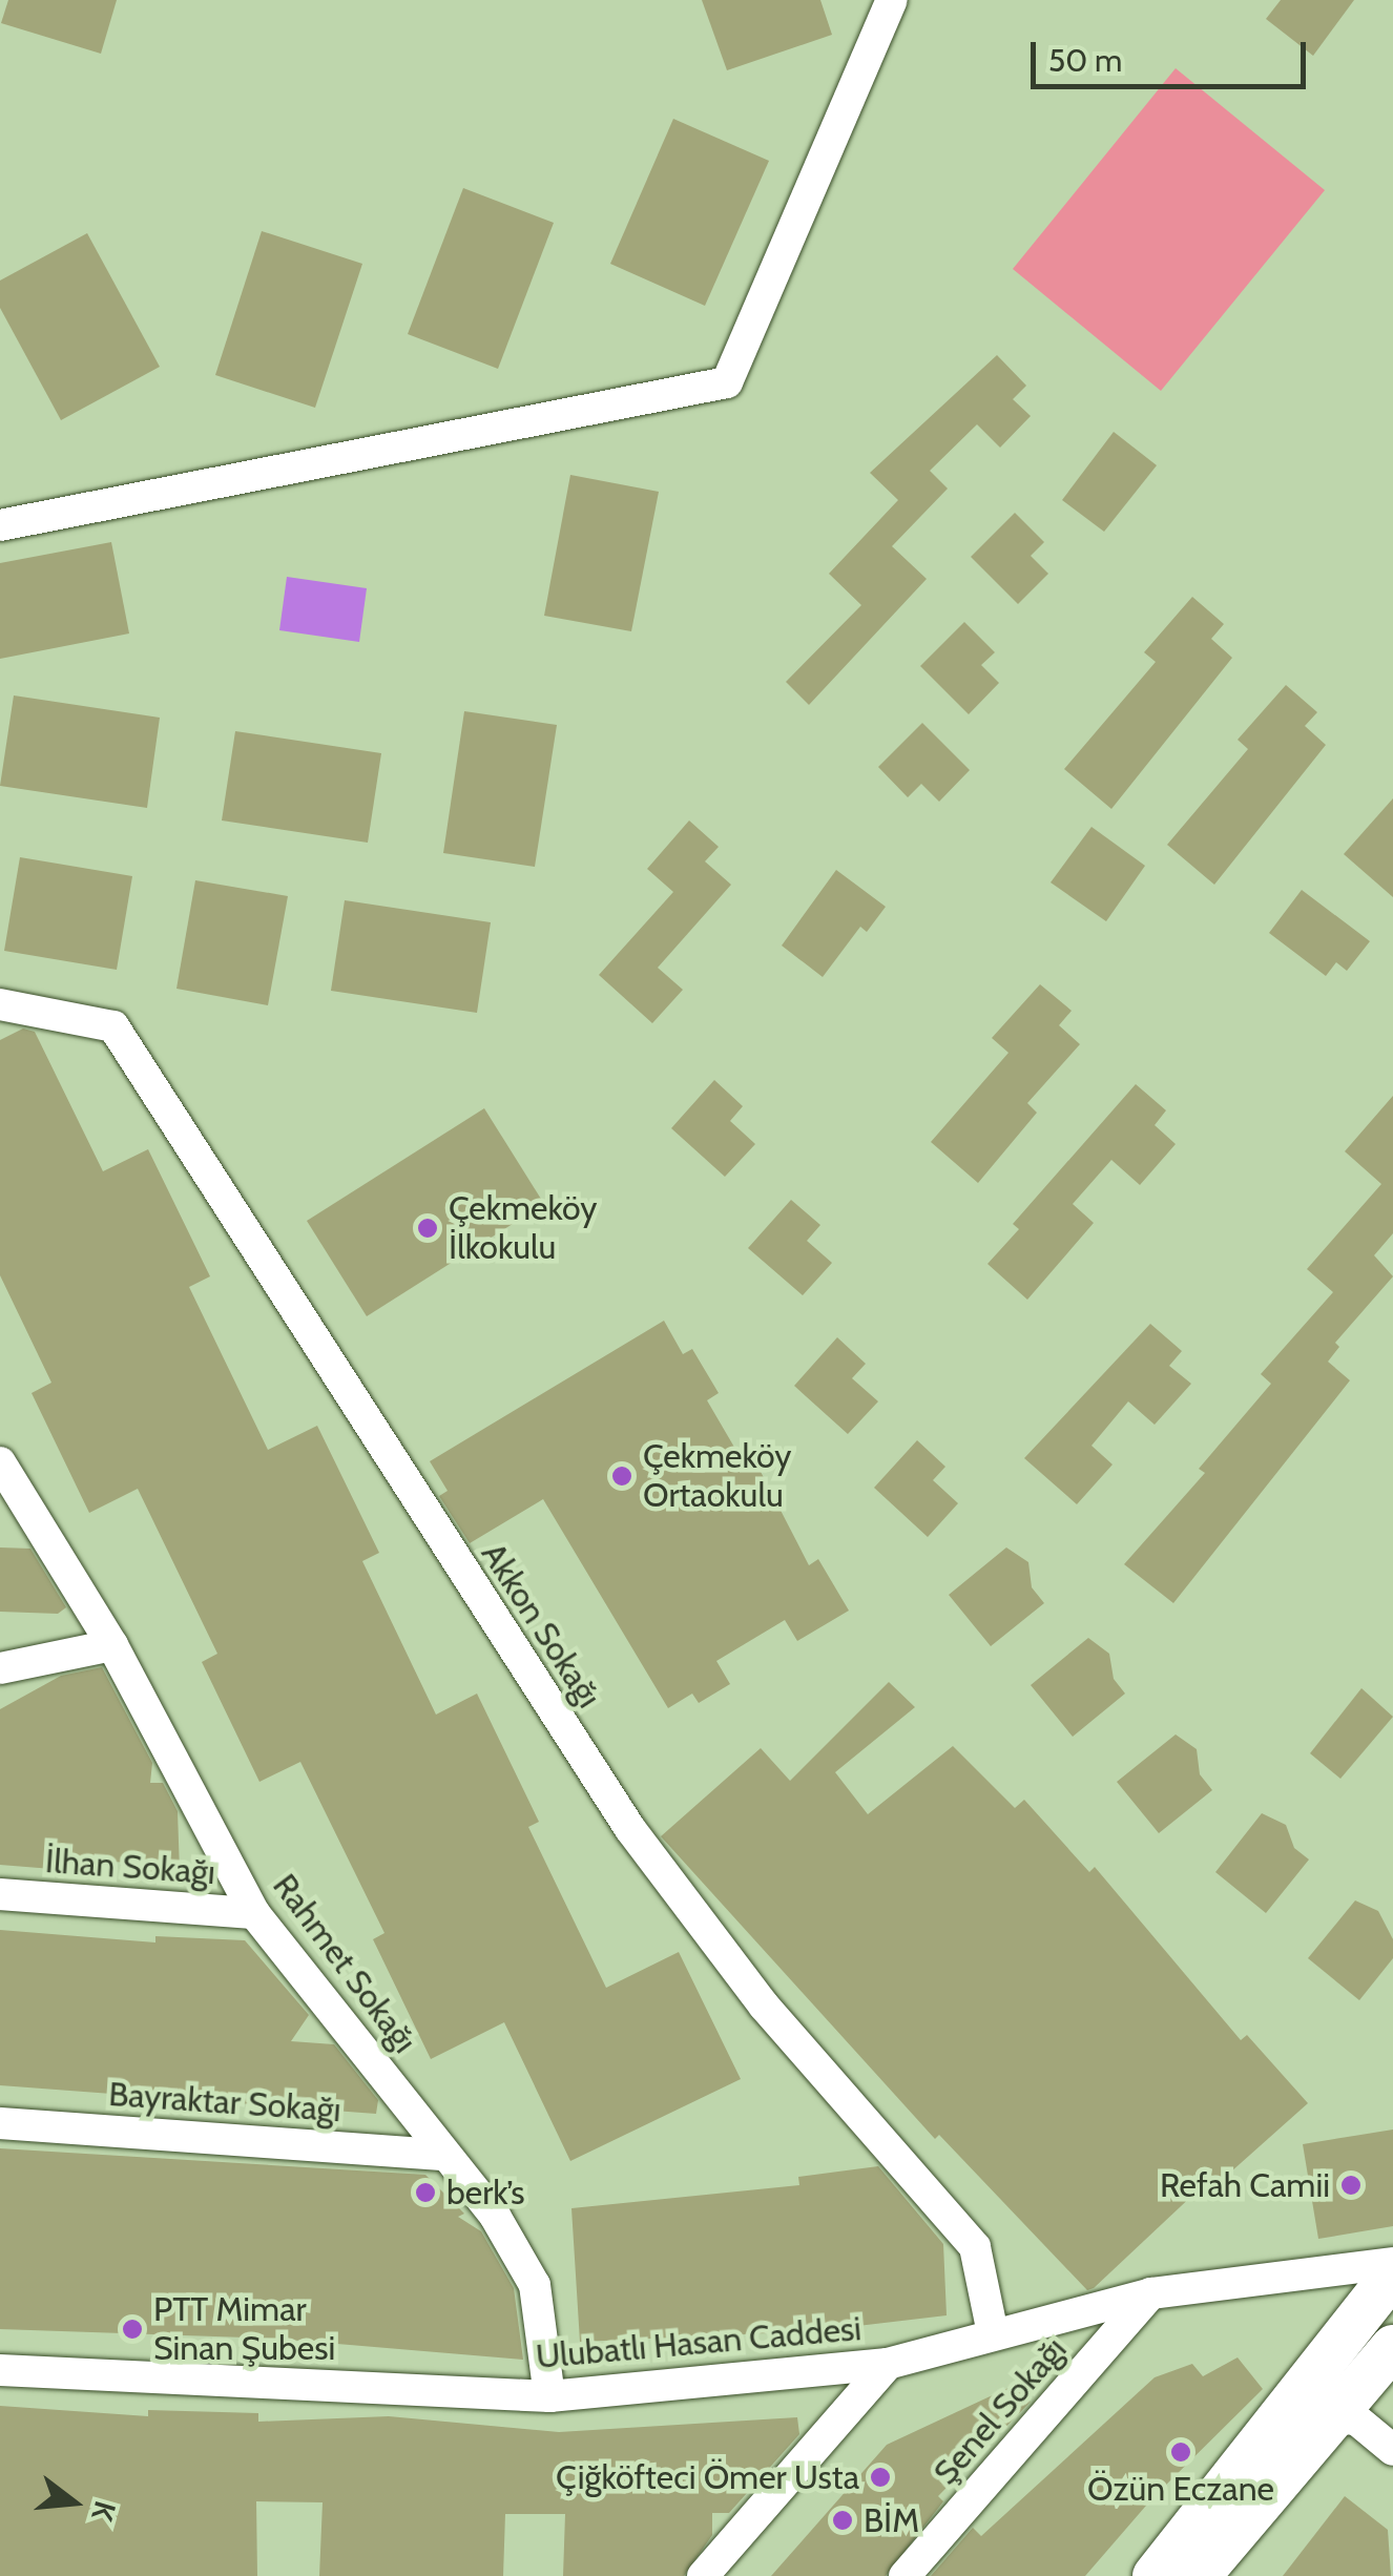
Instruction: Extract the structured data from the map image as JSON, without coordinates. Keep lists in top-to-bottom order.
{
  "streets": {
    "street": [
      "Akkon Sokağı",
      "İlhan Sokağı",
      "Rahmet Sokağı",
      "Bayraktar Sokağı",
      "Ulubatlı Hasan Caddesi",
      "Şenel Sokağı"
    ]
  },
  "crossings": [
    ["Akkon Sokağı", "Ulubatlı Hasan Caddesi"],
    ["İlhan Sokağı", "Rahmet Sokağı"],
    ["Rahmet Sokağı", "Bayraktar Sokağı"],
    ["Rahmet Sokağı", "Ulubatlı Hasan Caddesi"],
    ["Ulubatlı Hasan Caddesi", "Şenel Sokağı"]
  ],
  "places": [
    "Çekmeköy İlkokulu",
    "Çekmeköy Ortaokulu",
    "Refah Camii",
    "berk’s",
    "PTT Mimar Sinan Şubesi",
    "Özün Eczane",
    "Çiğköfteci Ömer Usta",
    "BİM"
  ],
  "scale_bar": "50 m",
  "north": "right"
}
